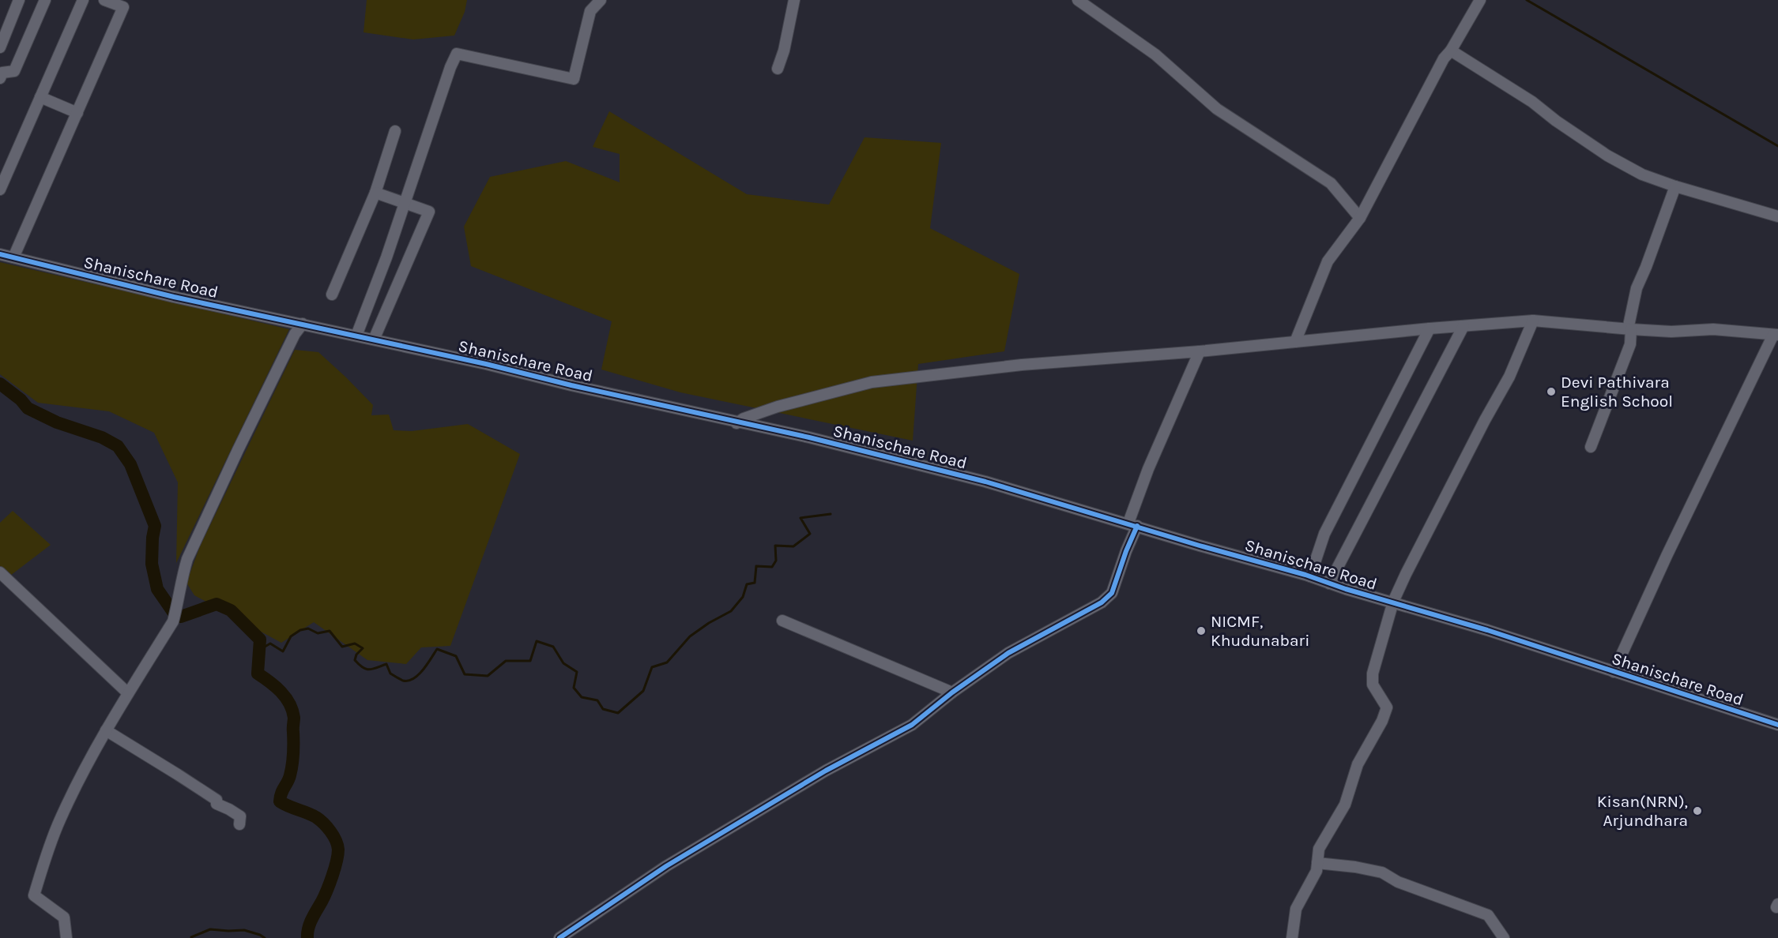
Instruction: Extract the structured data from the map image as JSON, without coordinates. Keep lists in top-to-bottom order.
{
  "streets": {
    "street": ["Shanischare Road"]
  },
  "places": ["Devi Pathivara English School", "NICMF, Khudunabari", "Kisan(NRN), Arjundhara"]
}
